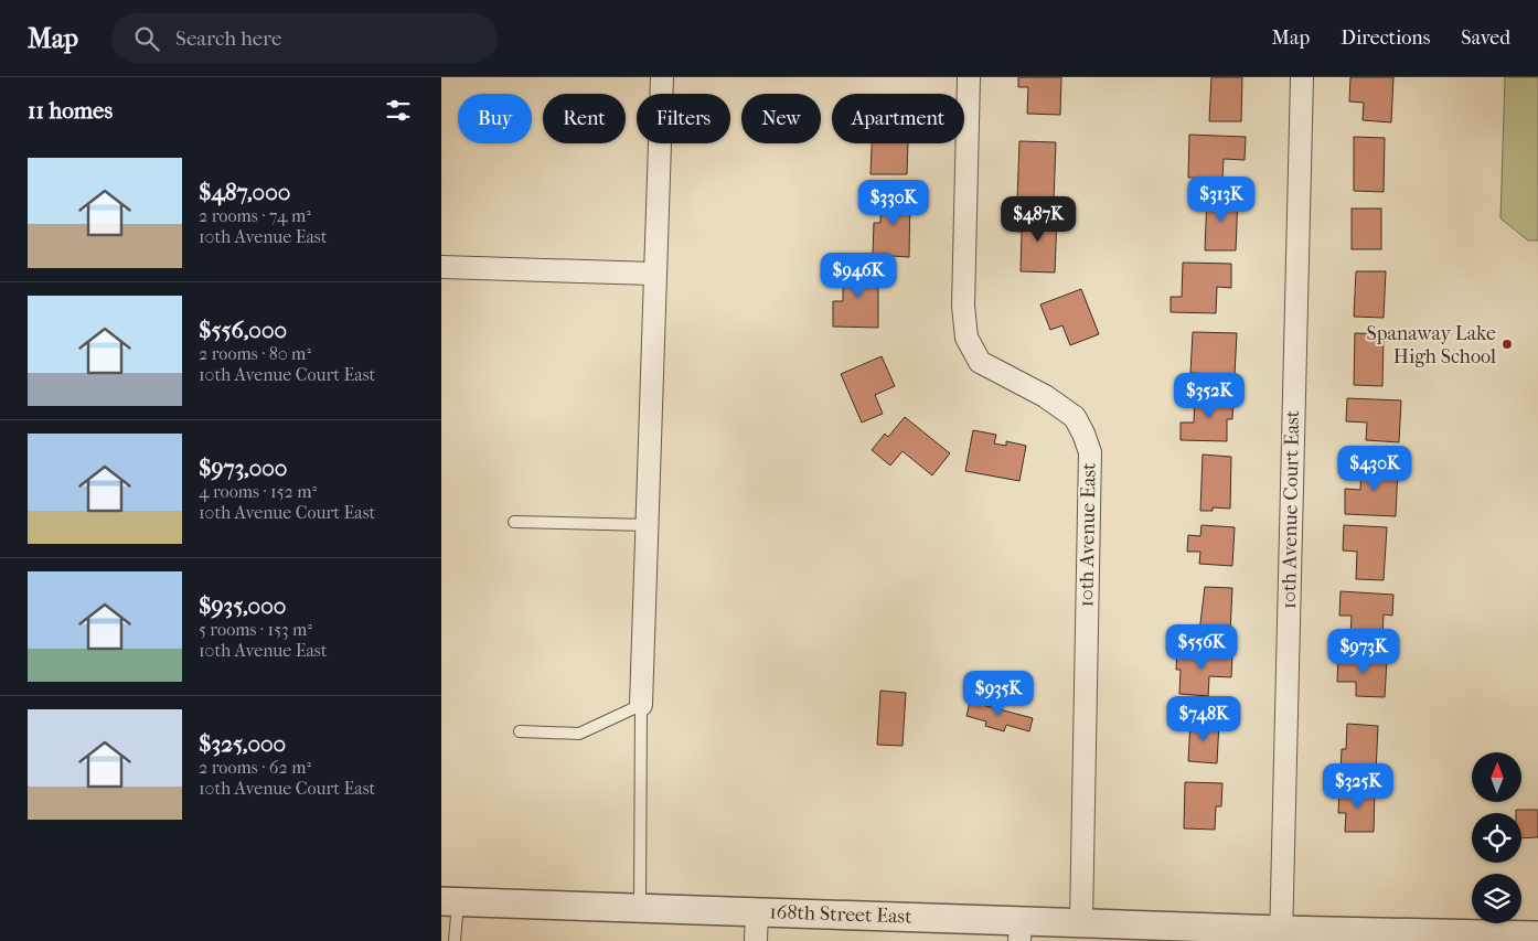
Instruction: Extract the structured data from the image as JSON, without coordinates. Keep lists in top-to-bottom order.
{
  "streets": {
    "street": ["10th Avenue Court East", "10th Avenue East", "168th Street East"]
  },
  "crossings": [
    ["10th Avenue Court East", "168th Street East"],
    ["10th Avenue East", "168th Street East"]
  ],
  "places": ["Spanaway Lake High School"],
  "north": "top",
  "page": {
    "header": "Map",
    "search": "Search here",
    "nav": ["Map", "Directions", "Saved"],
    "heading": "11 homes",
    "chip": [
      "Buy",
      "Rent",
      "Filters",
      "New",
      "Apartment"
    ],
    "list": [
      {
        "name": "$487,000",
        "note": "2 rooms · 74 m² · 10th Avenue East"
      },
      {
        "name": "$556,000",
        "note": "2 rooms · 80 m² · 10th Avenue Court East"
      },
      {
        "name": "$973,000",
        "note": "4 rooms · 152 m² · 10th Avenue Court East"
      },
      {
        "name": "$935,000",
        "note": "5 rooms · 153 m² · 10th Avenue East"
      },
      {
        "name": "$325,000",
        "note": "2 rooms · 62 m² · 10th Avenue Court East"
      }
    ],
    "price": [
      "$313K",
      "$330K",
      "$487K",
      "$946K",
      "$352K",
      "$430K",
      "$556K",
      "$973K",
      "$935K",
      "$748K",
      "$325K"
    ]
  }
}
